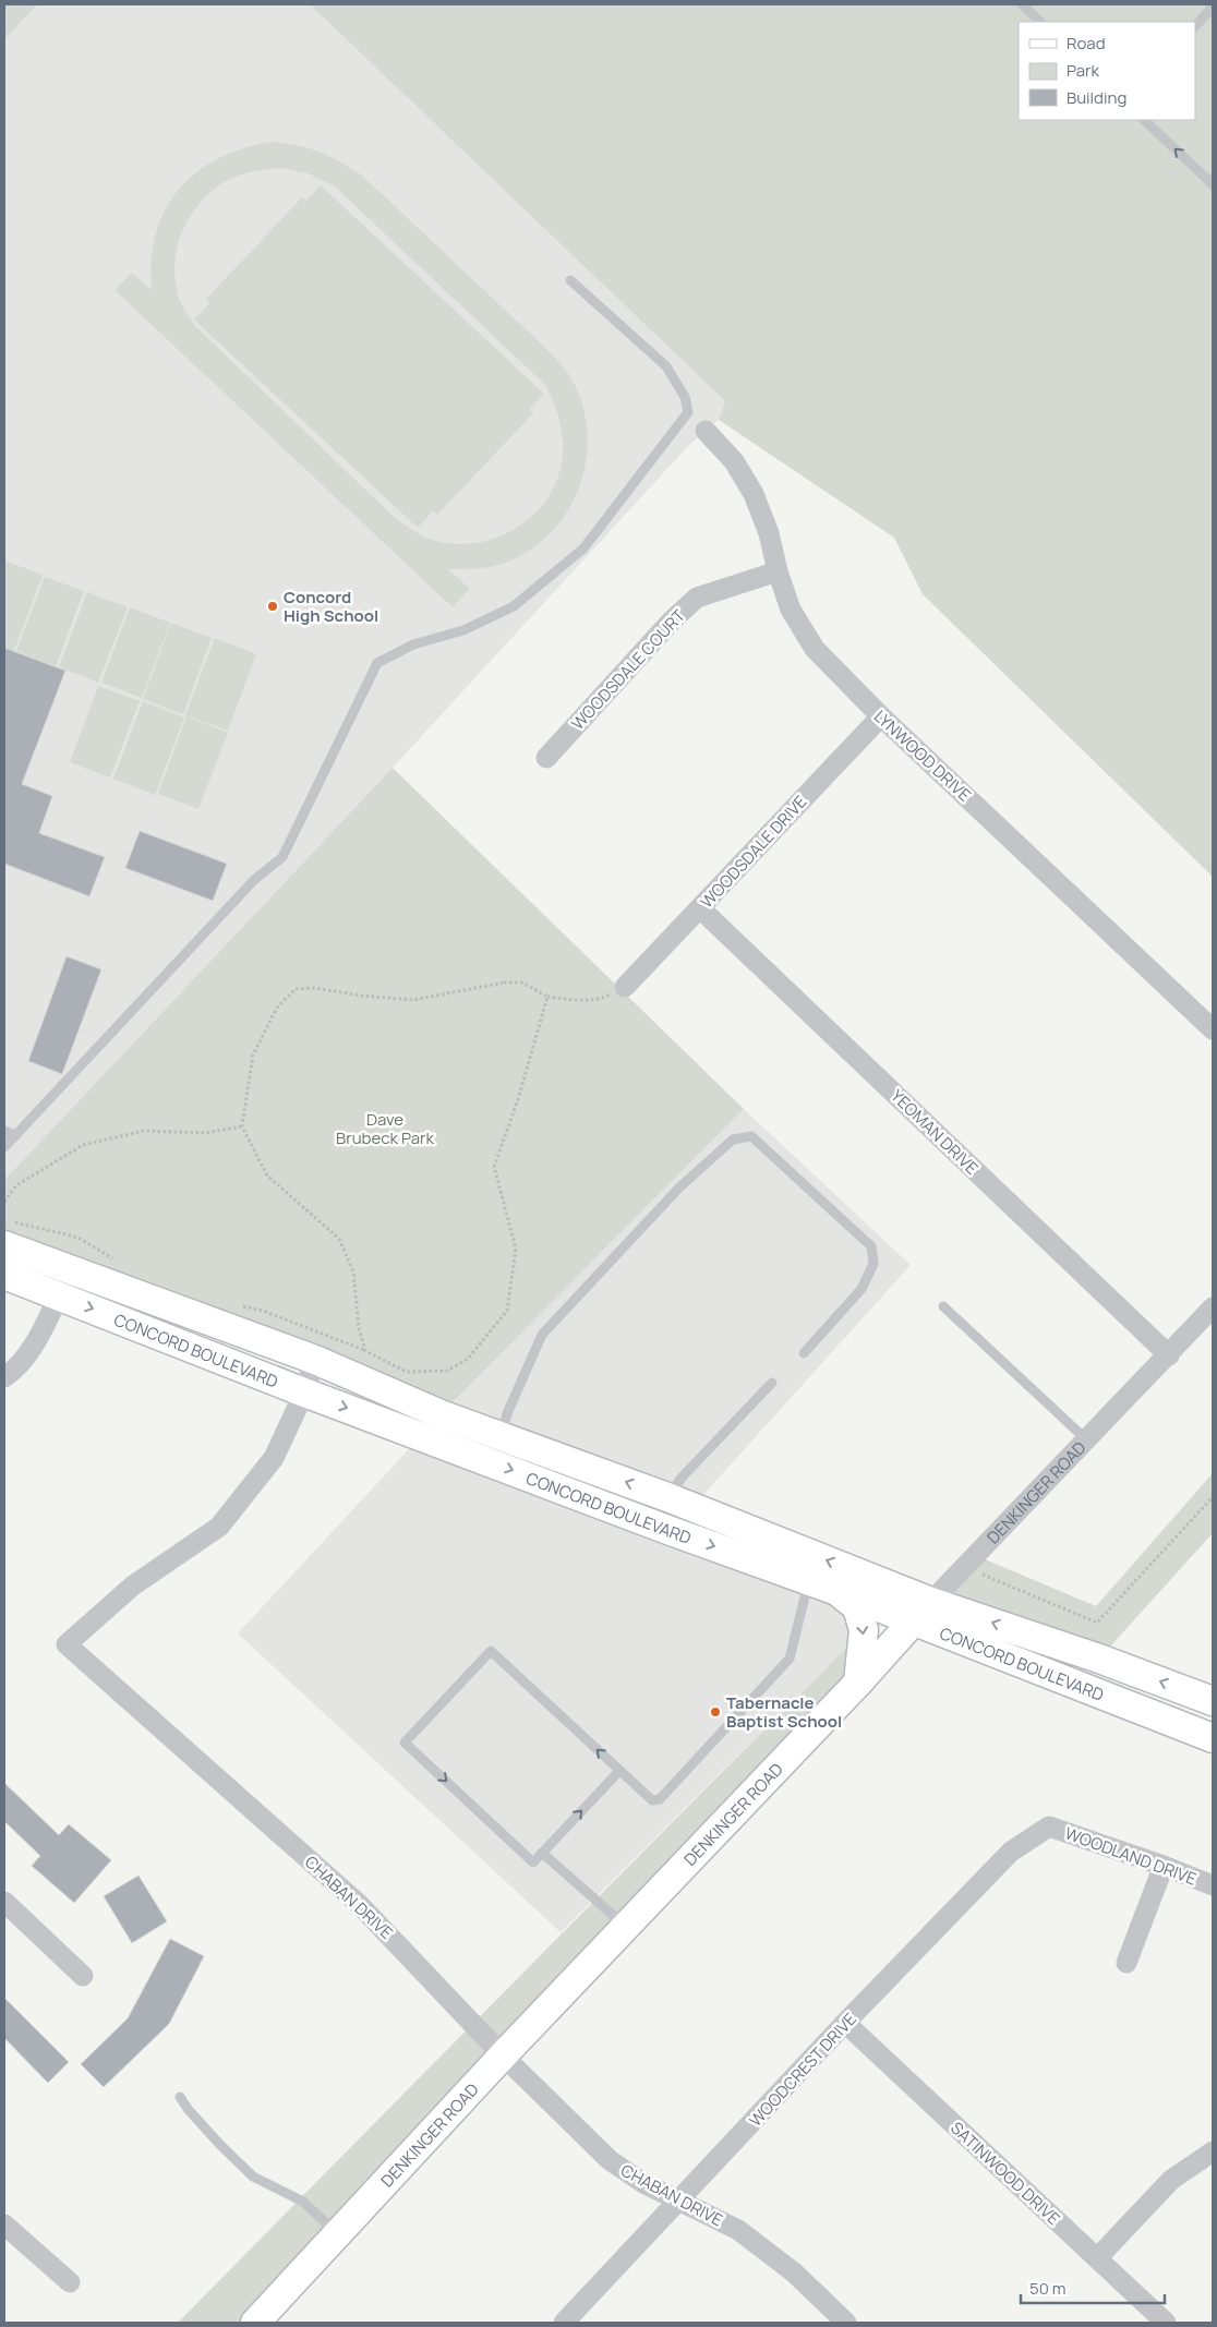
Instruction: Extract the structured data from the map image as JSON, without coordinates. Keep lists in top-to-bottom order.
{
  "streets": {
    "street": [
      "WOODSDALE COURT",
      "LYNWOOD DRIVE",
      "WOODSDALE DRIVE",
      "YEOMAN DRIVE",
      "CONCORD BOULEVARD",
      "DENKINGER ROAD",
      "WOODLAND DRIVE",
      "CHABAN DRIVE",
      "WOODCREST DRIVE",
      "SATINWOOD DRIVE"
    ]
  },
  "crossings": [
    ["WOODSDALE COURT", "LYNWOOD DRIVE"],
    ["LYNWOOD DRIVE", "WOODSDALE DRIVE"],
    ["WOODSDALE DRIVE", "YEOMAN DRIVE"],
    ["YEOMAN DRIVE", "DENKINGER ROAD"],
    ["CONCORD BOULEVARD", "DENKINGER ROAD"],
    ["CONCORD BOULEVARD", "CHABAN DRIVE"],
    ["DENKINGER ROAD", "CHABAN DRIVE"],
    ["WOODLAND DRIVE", "WOODCREST DRIVE"],
    ["CHABAN DRIVE", "WOODCREST DRIVE"],
    ["WOODCREST DRIVE", "SATINWOOD DRIVE"]
  ],
  "parks": ["Dave Brubeck Park"],
  "places": ["Concord High School", "Tabernacle Baptist School"],
  "legend": ["Road", "Park", "Building"],
  "scale_bar": "50 m"
}
